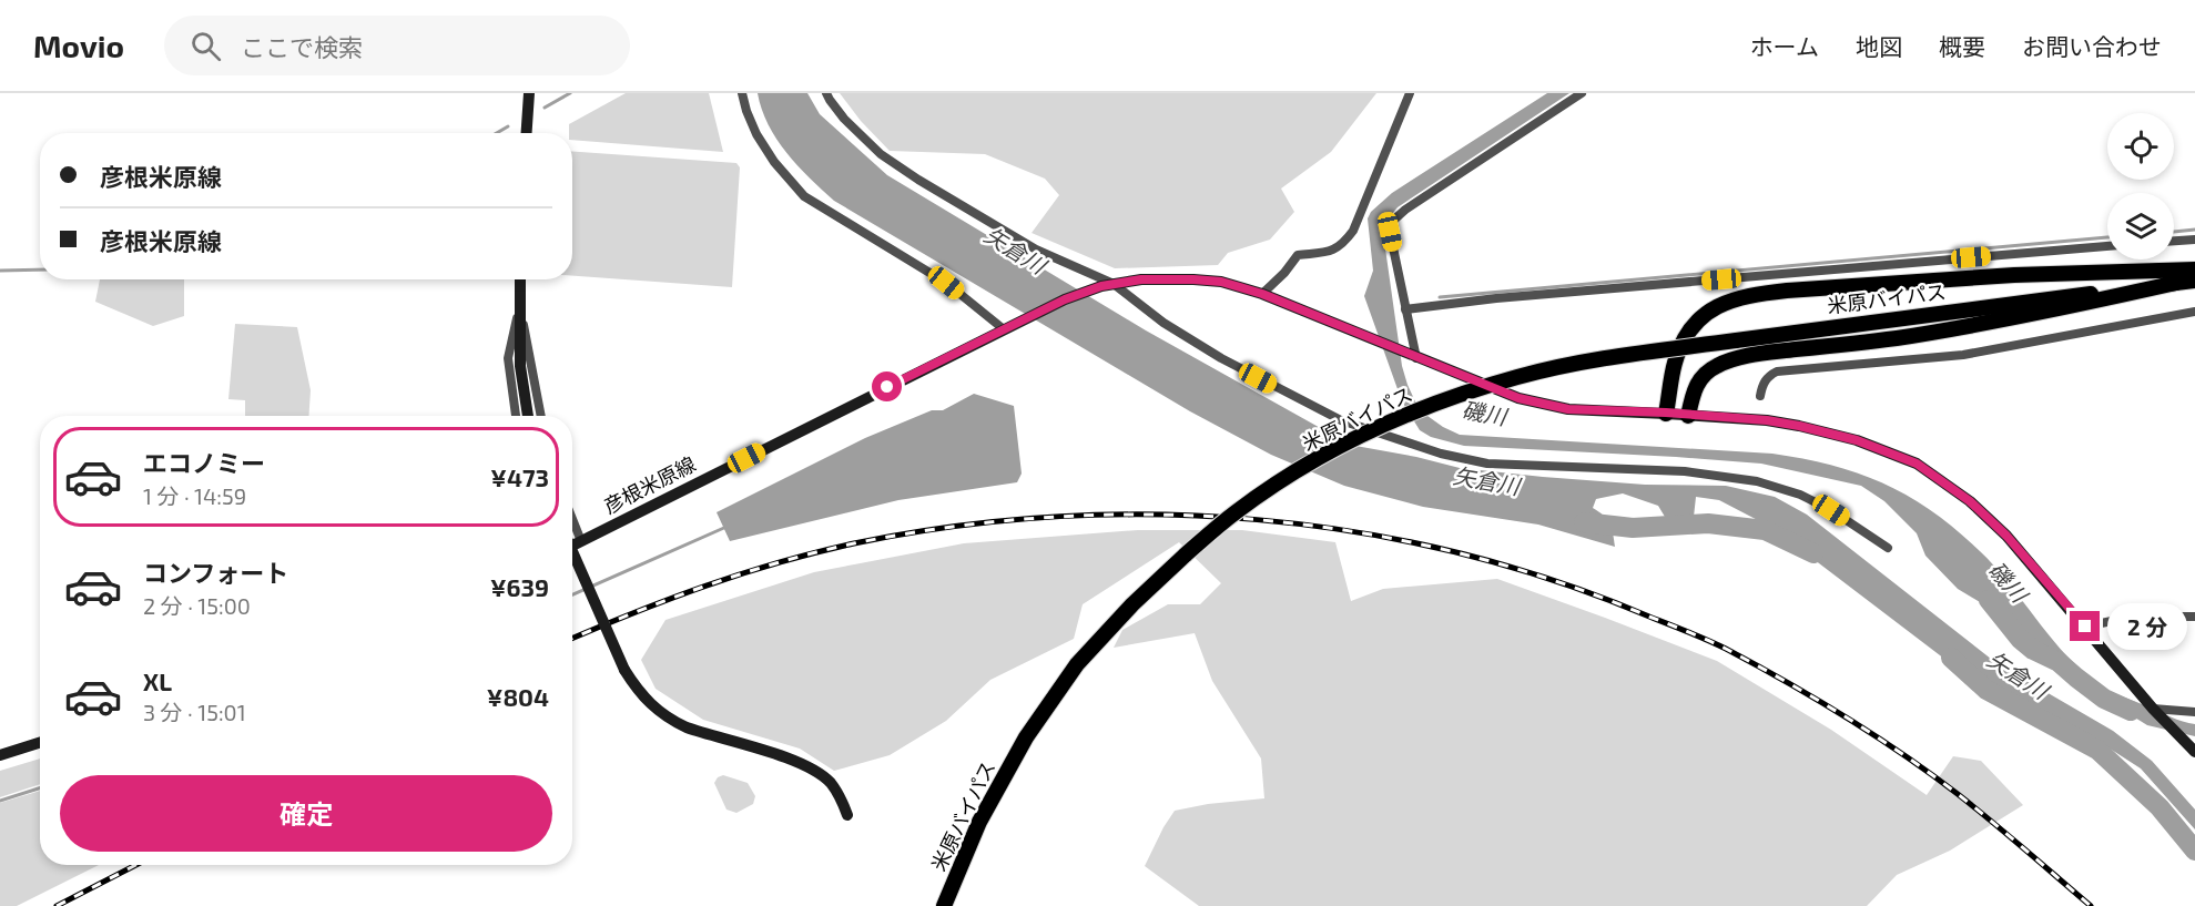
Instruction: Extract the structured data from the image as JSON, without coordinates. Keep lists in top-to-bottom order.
{
  "streets": {
    "highway": ["米原バイパス"],
    "main road": ["彦根米原線"]
  },
  "water": ["矢倉川", "磯川"],
  "page": {
    "header": "Movio",
    "search": "ここで検索",
    "nav": [
      "ホーム",
      "地図",
      "概要",
      "お問い合わせ"
    ],
    "banner": ["彦根米原線", "彦根米原線"],
    "list": [
      {
        "name": "エコノミー",
        "note": "1 分 · 14:59",
        "value": "¥473"
      },
      {
        "name": "コンフォート",
        "note": "2 分 · 15:00",
        "value": "¥639"
      },
      {
        "name": "XL",
        "note": "3 分 · 15:01",
        "value": "¥804"
      }
    ],
    "bubble": "2 分",
    "buttons": "確定"
  }
}
